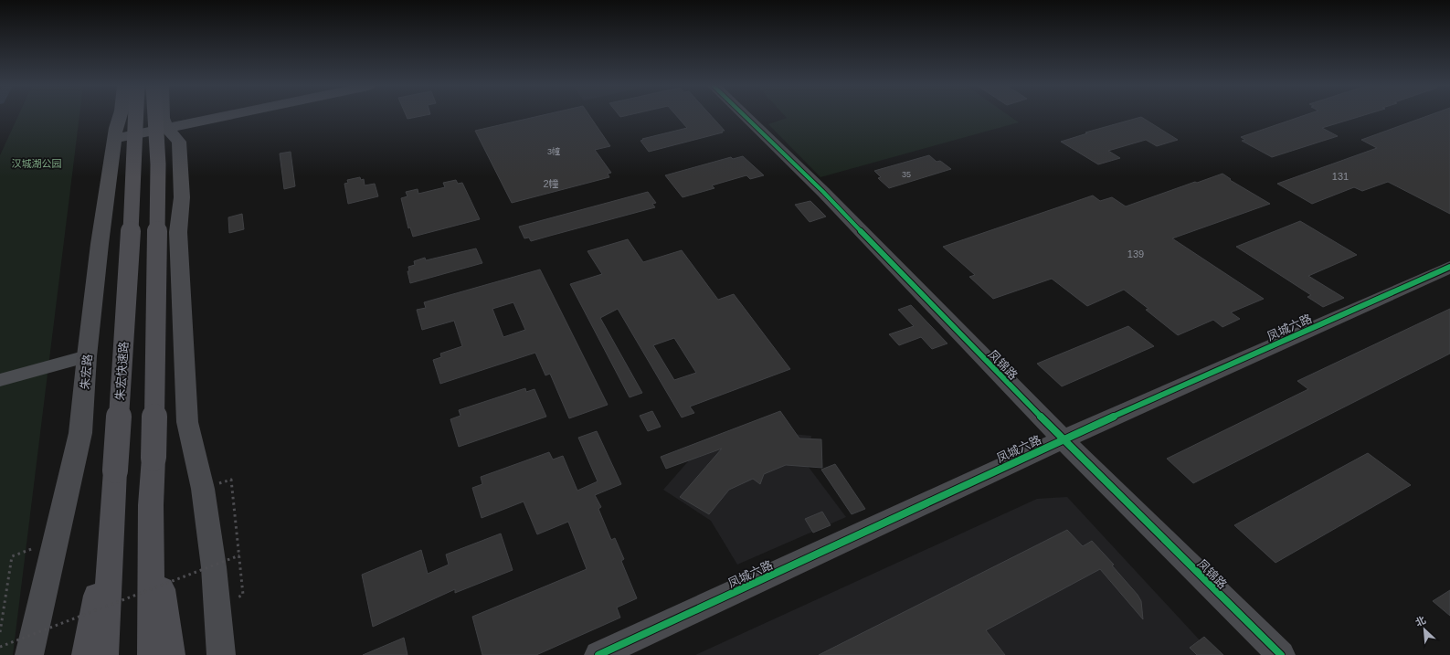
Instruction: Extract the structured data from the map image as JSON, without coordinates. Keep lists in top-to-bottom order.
{
  "streets": {
    "highway": ["朱宏快速路"],
    "street": ["凤城六路", "凤锦路", "朱宏路"]
  },
  "crossings": [
    ["凤城六路", "凤锦路"]
  ],
  "parks": ["汉城湖公园"],
  "house_numbers": [
    "3幢",
    "35",
    "131",
    "2幢",
    "139"
  ],
  "north": "top left"
}
